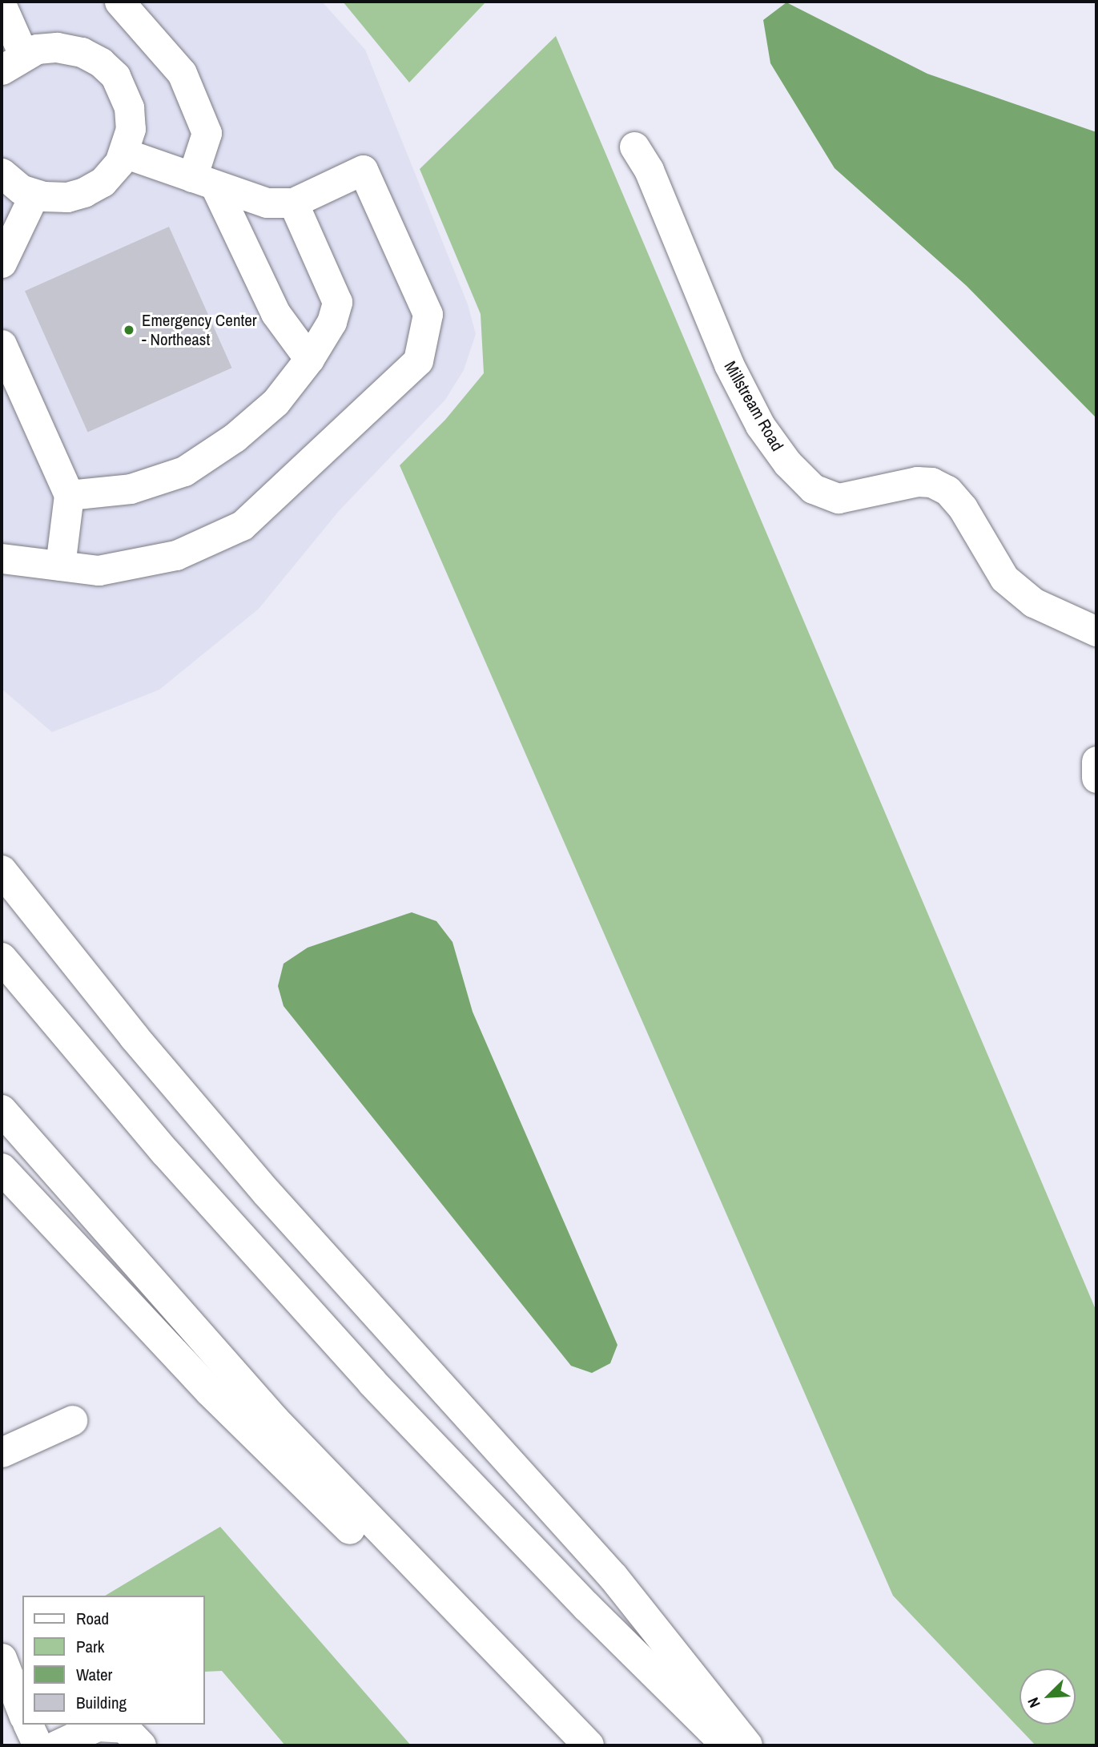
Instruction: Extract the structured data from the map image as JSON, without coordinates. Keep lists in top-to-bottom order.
{
  "streets": {
    "street": ["Millstream Road"]
  },
  "places": ["Emergency Center - Northeast"],
  "legend": [
    "Road",
    "Park",
    "Water",
    "Building"
  ],
  "north": "bottom left"
}
